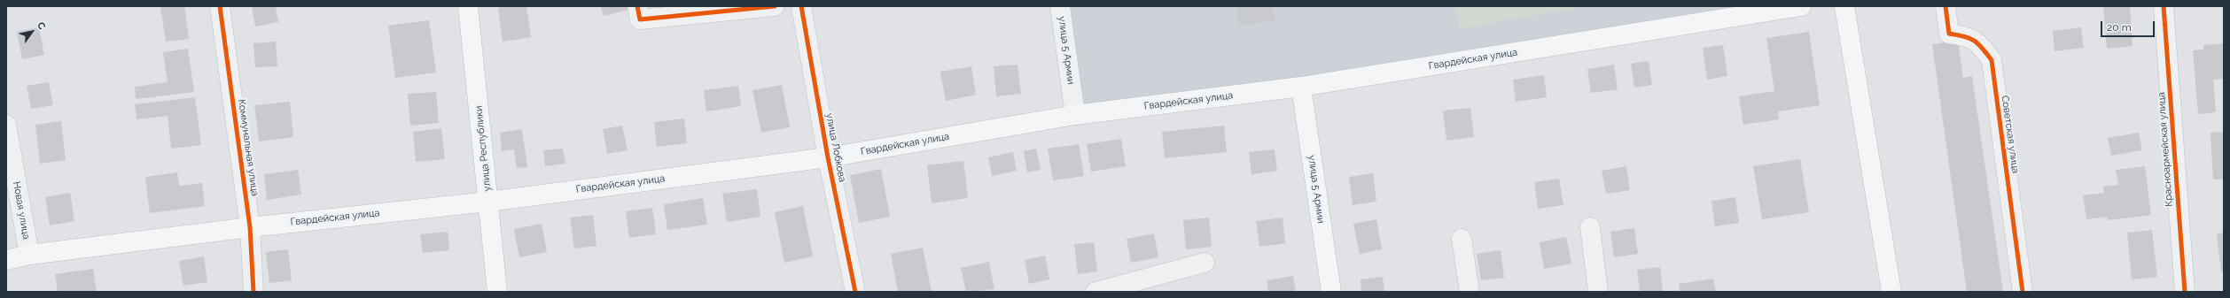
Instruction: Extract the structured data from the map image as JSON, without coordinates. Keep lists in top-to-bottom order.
{
  "streets": {
    "main road": ["улица 5 Армии", "Гвардейская улица", "улица Республики"],
    "street": [
      "Советская улица",
      "Коммунальная улица",
      "улица Лобкова",
      "Красноармейская улица",
      "Новая улица"
    ]
  },
  "crossings": [
    ["улица 5 Армии", "Гвардейская улица"],
    ["Гвардейская улица", "Коммунальная улица"],
    ["Гвардейская улица", "улица Лобкова"],
    ["Гвардейская улица", "улица Республики"],
    ["Гвардейская улица", "Новая улица"]
  ],
  "scale_bar": "20 m",
  "north": "top right"
}
